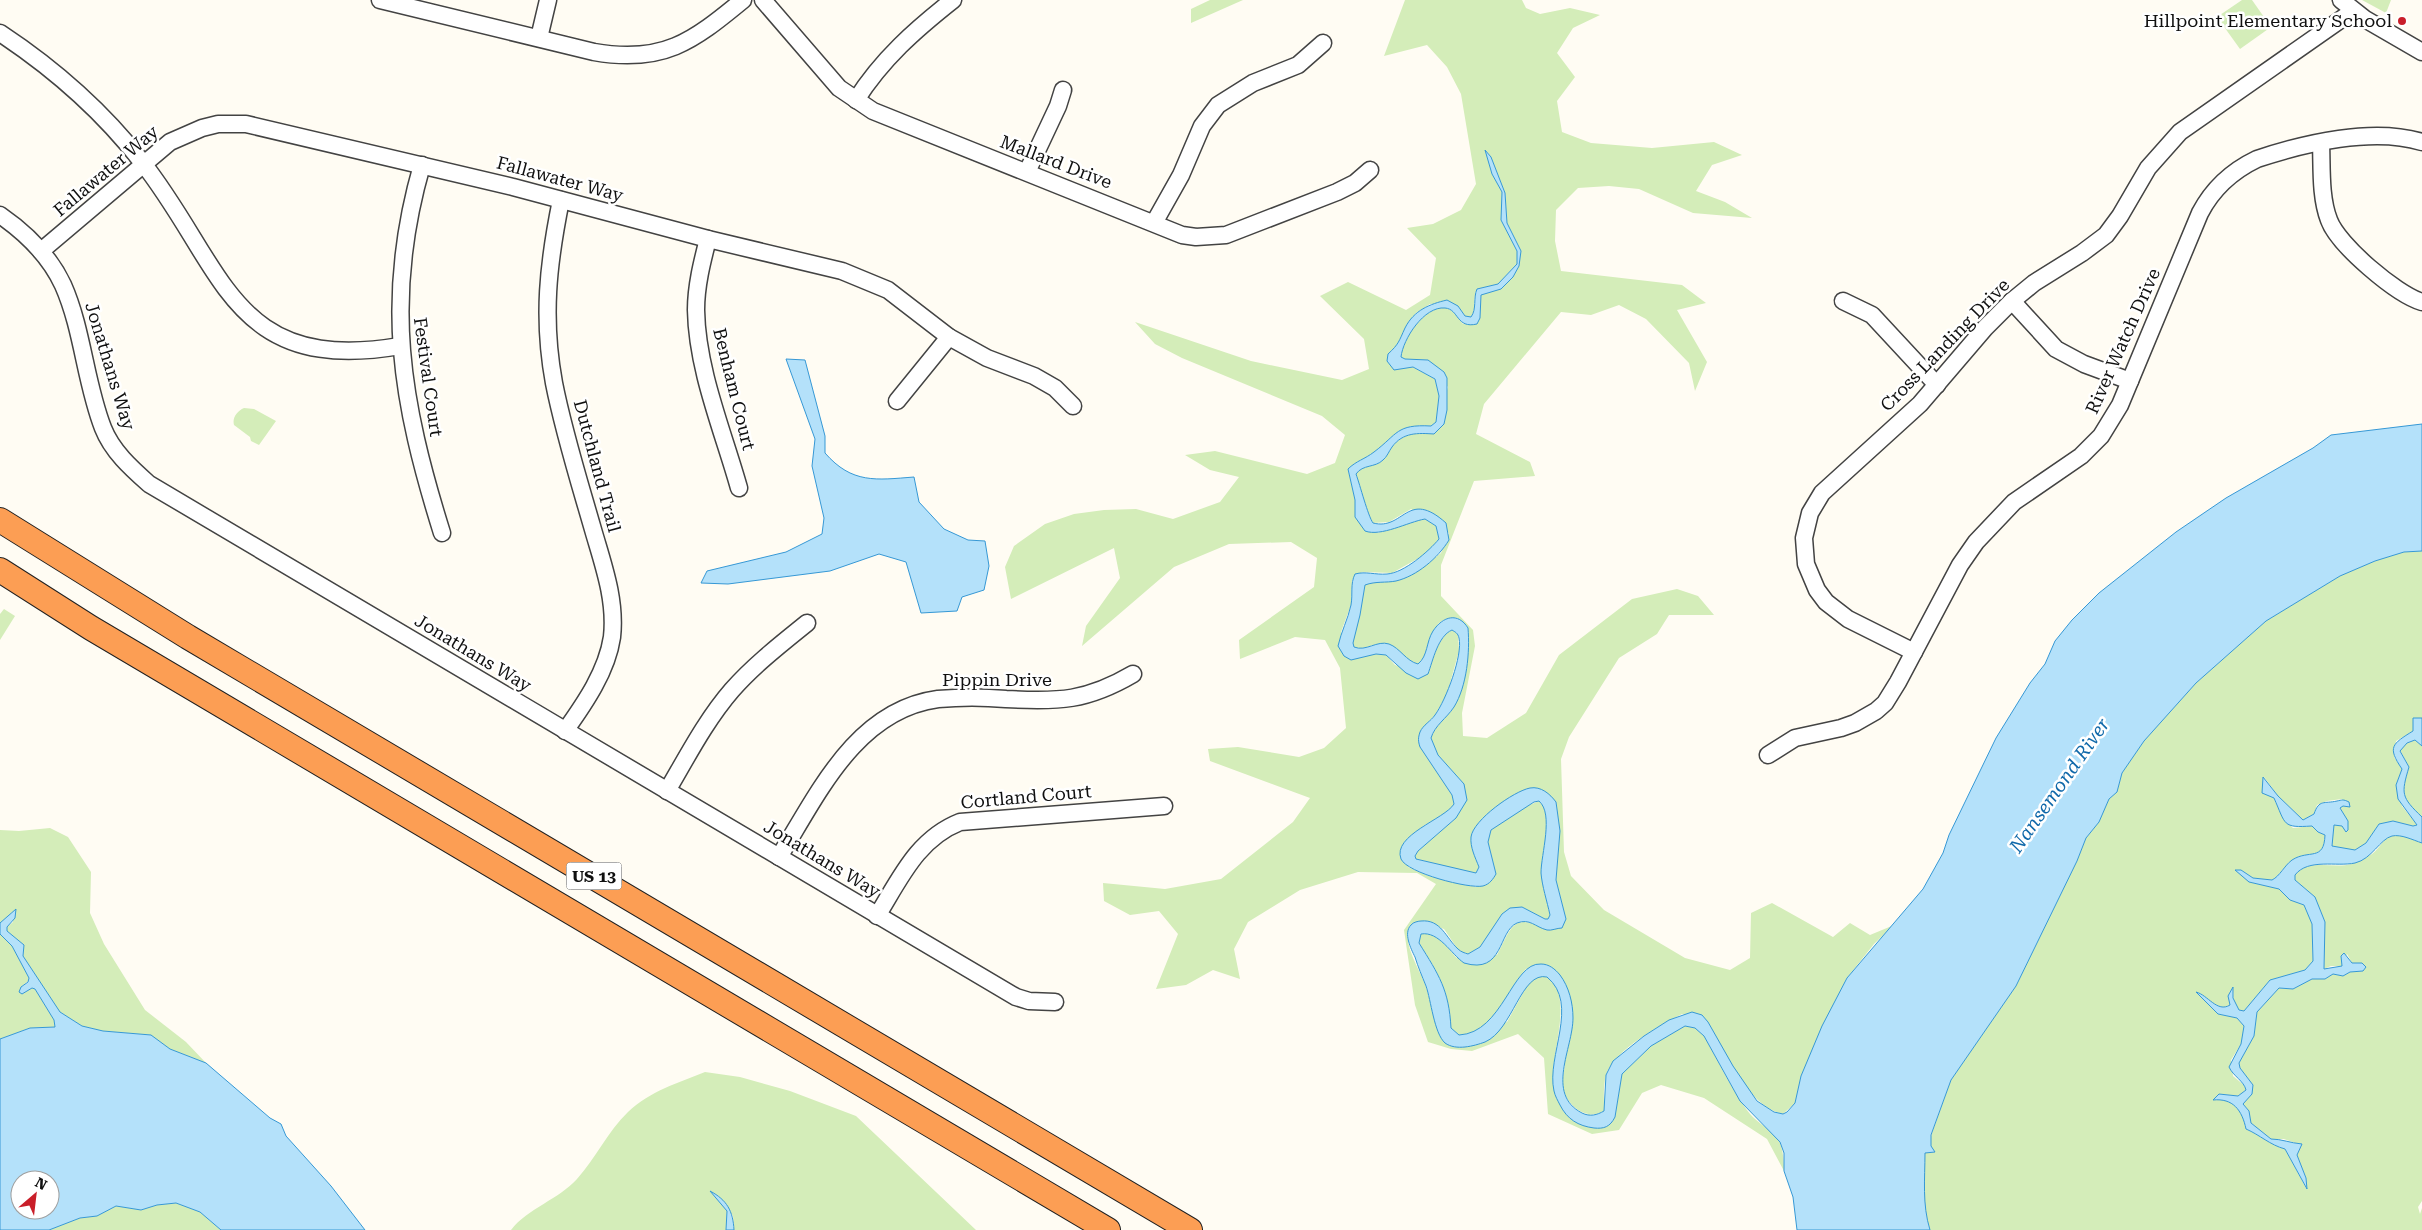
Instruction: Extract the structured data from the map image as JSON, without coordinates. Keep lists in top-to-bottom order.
{
  "streets": {
    "highway": ["US 13"],
    "street": [
      "Mallard Drive",
      "Fallawater Way",
      "River Watch Drive",
      "Cross Landing Drive",
      "Jonathans Way",
      "Festival Court",
      "Benham Court",
      "Dutchland Trail",
      "Pippin Drive",
      "Cortland Court"
    ]
  },
  "crossings": [
    ["Fallawater Way", "Jonathans Way"],
    ["Fallawater Way", "Festival Court"],
    ["Fallawater Way", "Benham Court"],
    ["Fallawater Way", "Dutchland Trail"],
    ["River Watch Drive", "Cross Landing Drive"],
    ["Jonathans Way", "Dutchland Trail"],
    ["Jonathans Way", "Pippin Drive"],
    ["Jonathans Way", "Cortland Court"]
  ],
  "water": ["Nansemond River"],
  "places": ["Hillpoint Elementary School"],
  "north": "top right"
}
